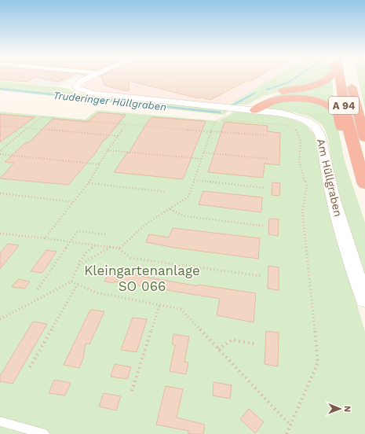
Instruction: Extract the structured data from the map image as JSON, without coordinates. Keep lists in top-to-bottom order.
{
  "streets": {
    "highway": ["A 94"],
    "main road": ["Am Hüllgraben"]
  },
  "water": ["Truderinger Hüllgraben"],
  "parks": ["Kleingartenanlage SO 066"],
  "north": "right"
}
